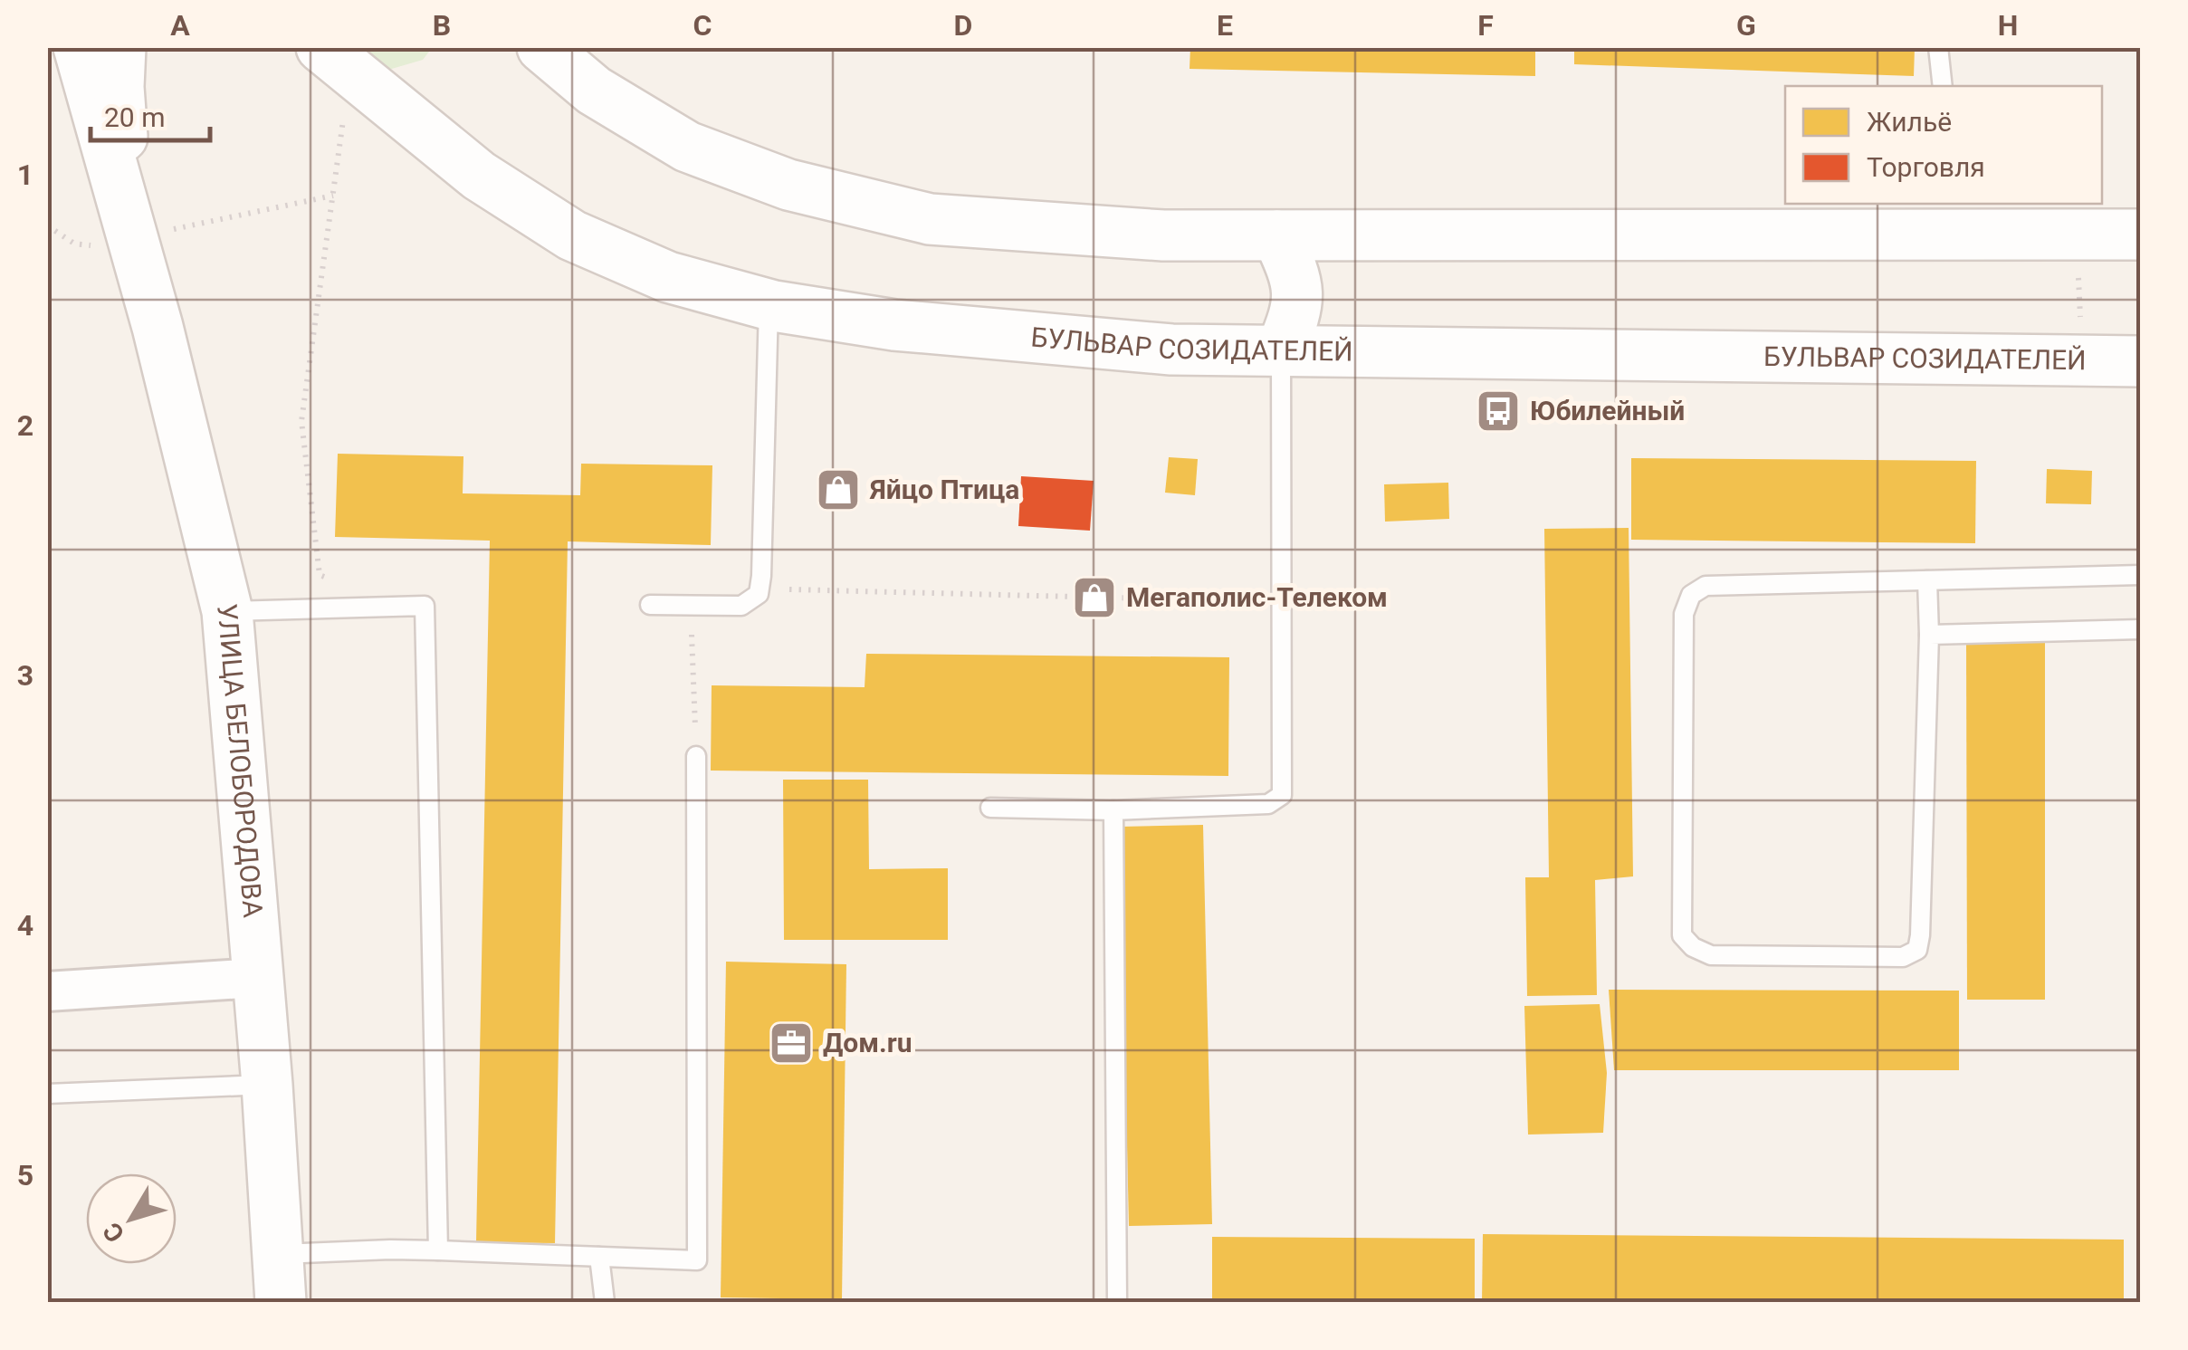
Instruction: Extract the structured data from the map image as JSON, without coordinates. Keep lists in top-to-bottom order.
{
  "streets": {
    "street": ["БУЛЬВАР СОЗИДАТЕЛЕЙ", "УЛИЦА БЕЛОБОРОДОВА"]
  },
  "places": {
    "bus stop": ["Юбилейный"],
    "shop": ["Яйцо Птица", "Мегаполис-Телеком"],
    "office": ["Дом.ru"]
  },
  "legend": ["Жильё", "Торговля"],
  "scale_bar": "20 m",
  "north": "bottom left",
  "grid": {
    "columns": [
      "A",
      "B",
      "C",
      "D",
      "E",
      "F",
      "G",
      "H"
    ],
    "rows": [
      "1",
      "2",
      "3",
      "4",
      "5"
    ]
  }
}
